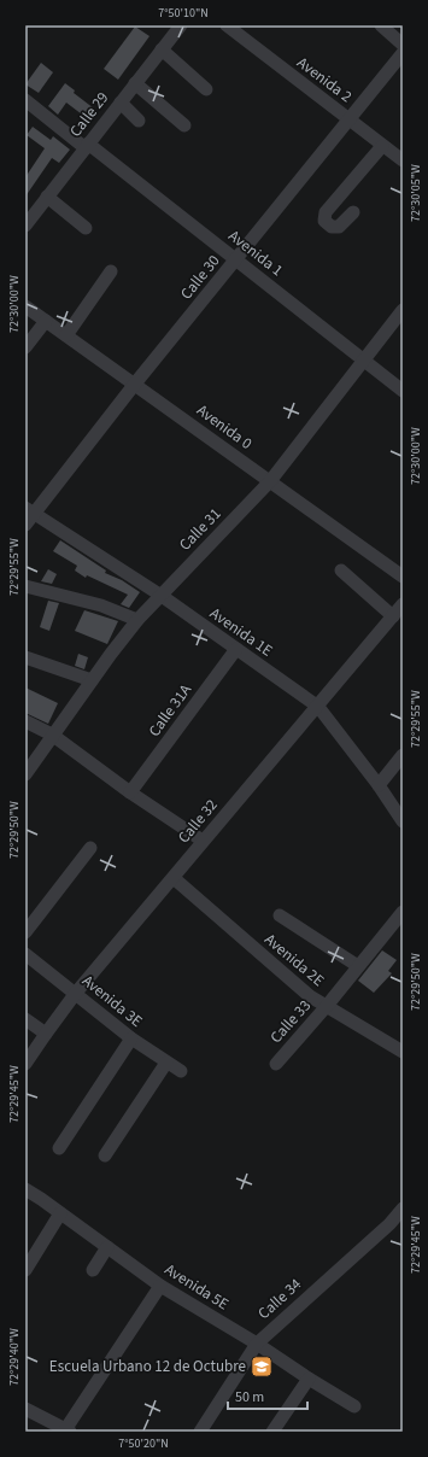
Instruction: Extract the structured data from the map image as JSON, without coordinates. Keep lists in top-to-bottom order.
{
  "streets": {
    "street": [
      "Avenida 2",
      "Calle 29",
      "Avenida 1",
      "Calle 30",
      "Avenida 0",
      "Calle 31",
      "Avenida 1E",
      "Calle 31A",
      "Calle 32",
      "Avenida 2E",
      "Avenida 3E",
      "Calle 33",
      "Avenida 5E",
      "Calle 34"
    ]
  },
  "crossings": [
    ["Avenida 2", "Calle 30"],
    ["Calle 29", "Avenida 1"],
    ["Avenida 1", "Calle 30"],
    ["Avenida 1", "Calle 31"],
    ["Calle 30", "Avenida 0"],
    ["Calle 30", "Avenida 1E"],
    ["Avenida 0", "Calle 31"],
    ["Calle 31", "Avenida 1E"],
    ["Avenida 1E", "Calle 31A"],
    ["Avenida 1E", "Calle 32"],
    ["Calle 32", "Avenida 2E"],
    ["Calle 32", "Avenida 3E"],
    ["Avenida 2E", "Calle 33"],
    ["Avenida 5E", "Calle 34"]
  ],
  "places": {
    "school or university": ["Escuela Urbano 12 de Octubre"]
  },
  "scale_bar": "50 m",
  "coordinates": [
    "7°50'10\"N",
    "72°30'05\"W",
    "72°30'00\"W",
    "72°29'55\"W",
    "72°29'50\"W",
    "72°29'45\"W",
    "72°29'40\"W",
    "7°50'20\"N"
  ]
}
